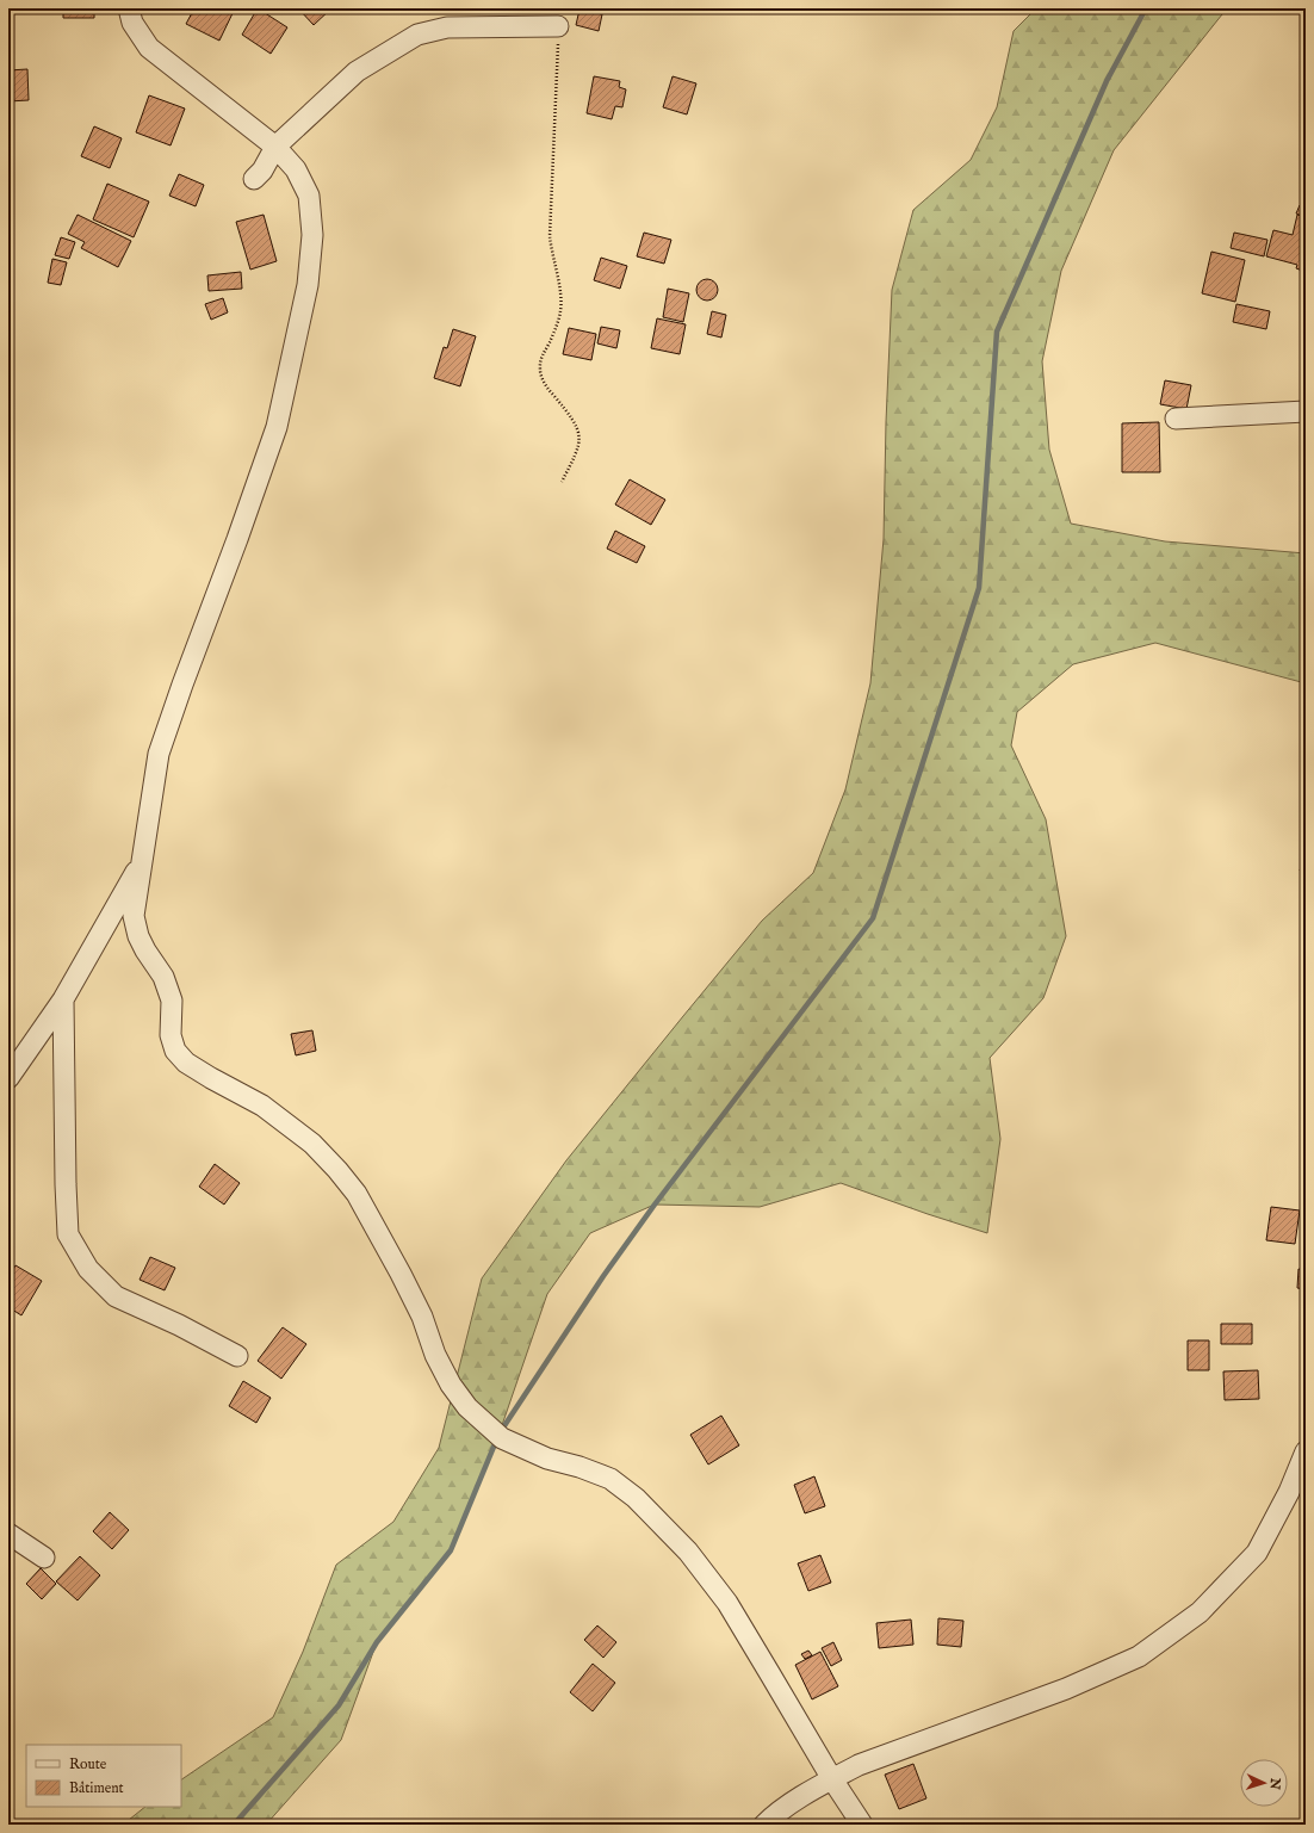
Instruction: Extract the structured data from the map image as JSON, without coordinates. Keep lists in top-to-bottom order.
{
  "legend": ["Route", "Bâtiment"],
  "north": "right"
}
